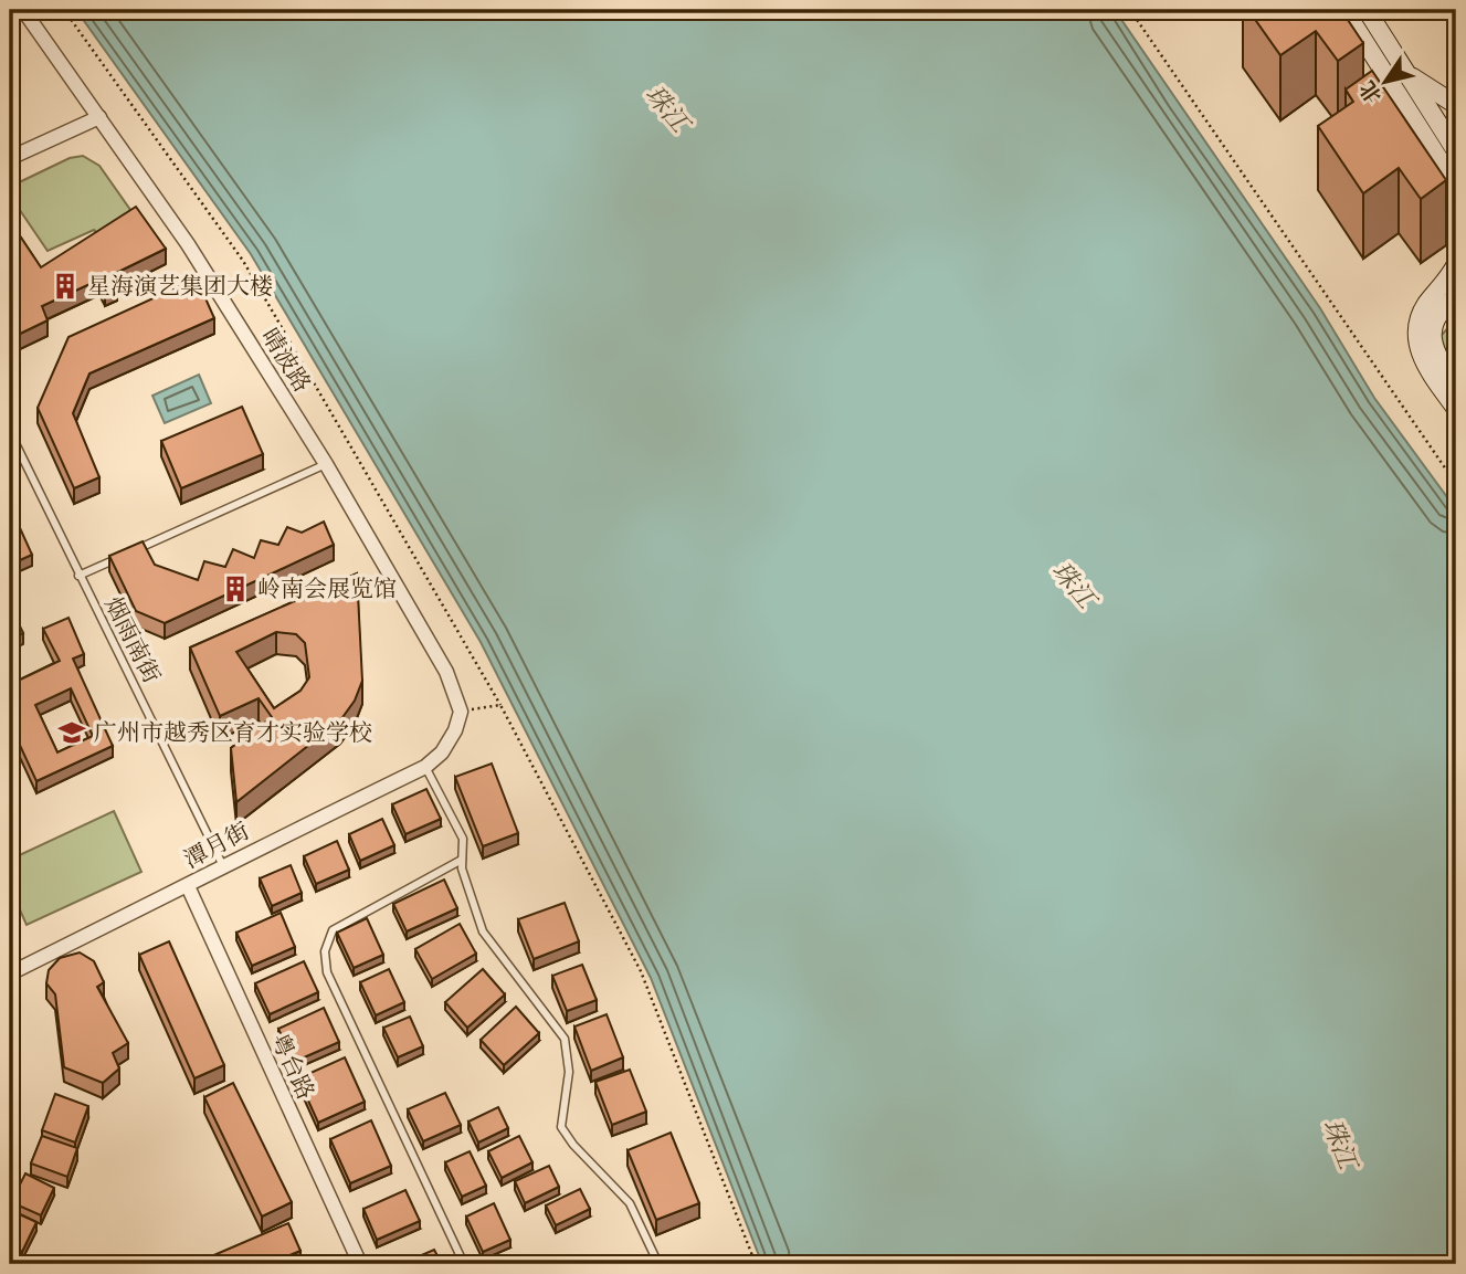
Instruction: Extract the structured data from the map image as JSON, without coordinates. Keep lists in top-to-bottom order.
{
  "streets": {
    "street": ["晴波路", "潭月街", "粤台路"],
    "lane": ["烟雨南街"]
  },
  "crossings": [
    ["晴波路", "潭月街"],
    ["烟雨南街", "潭月街"],
    ["潭月街", "粤台路"]
  ],
  "water": ["珠江"],
  "places": {
    "building": ["星海演艺集团大楼", "岭南会展览馆"],
    "school or university": ["广州市越秀区育才实验学校"]
  },
  "north": "bottom left"
}
